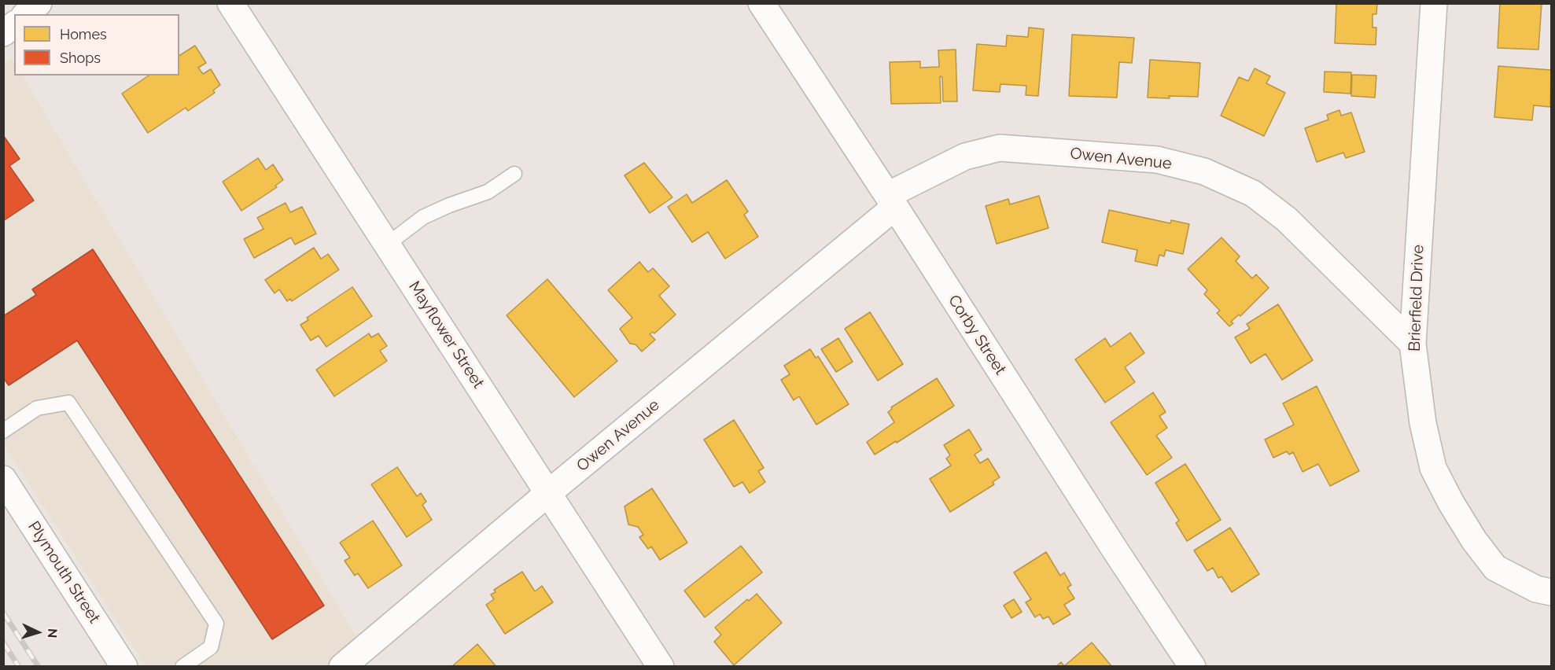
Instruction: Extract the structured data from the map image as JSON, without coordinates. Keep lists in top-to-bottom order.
{
  "streets": {
    "street": [
      "Owen Avenue",
      "Brierfield Drive",
      "Mayflower Street",
      "Corby Street",
      "Plymouth Street"
    ]
  },
  "crossings": [
    ["Owen Avenue", "Brierfield Drive"],
    ["Owen Avenue", "Mayflower Street"],
    ["Owen Avenue", "Corby Street"]
  ],
  "legend": ["Homes", "Shops"],
  "north": "right"
}
